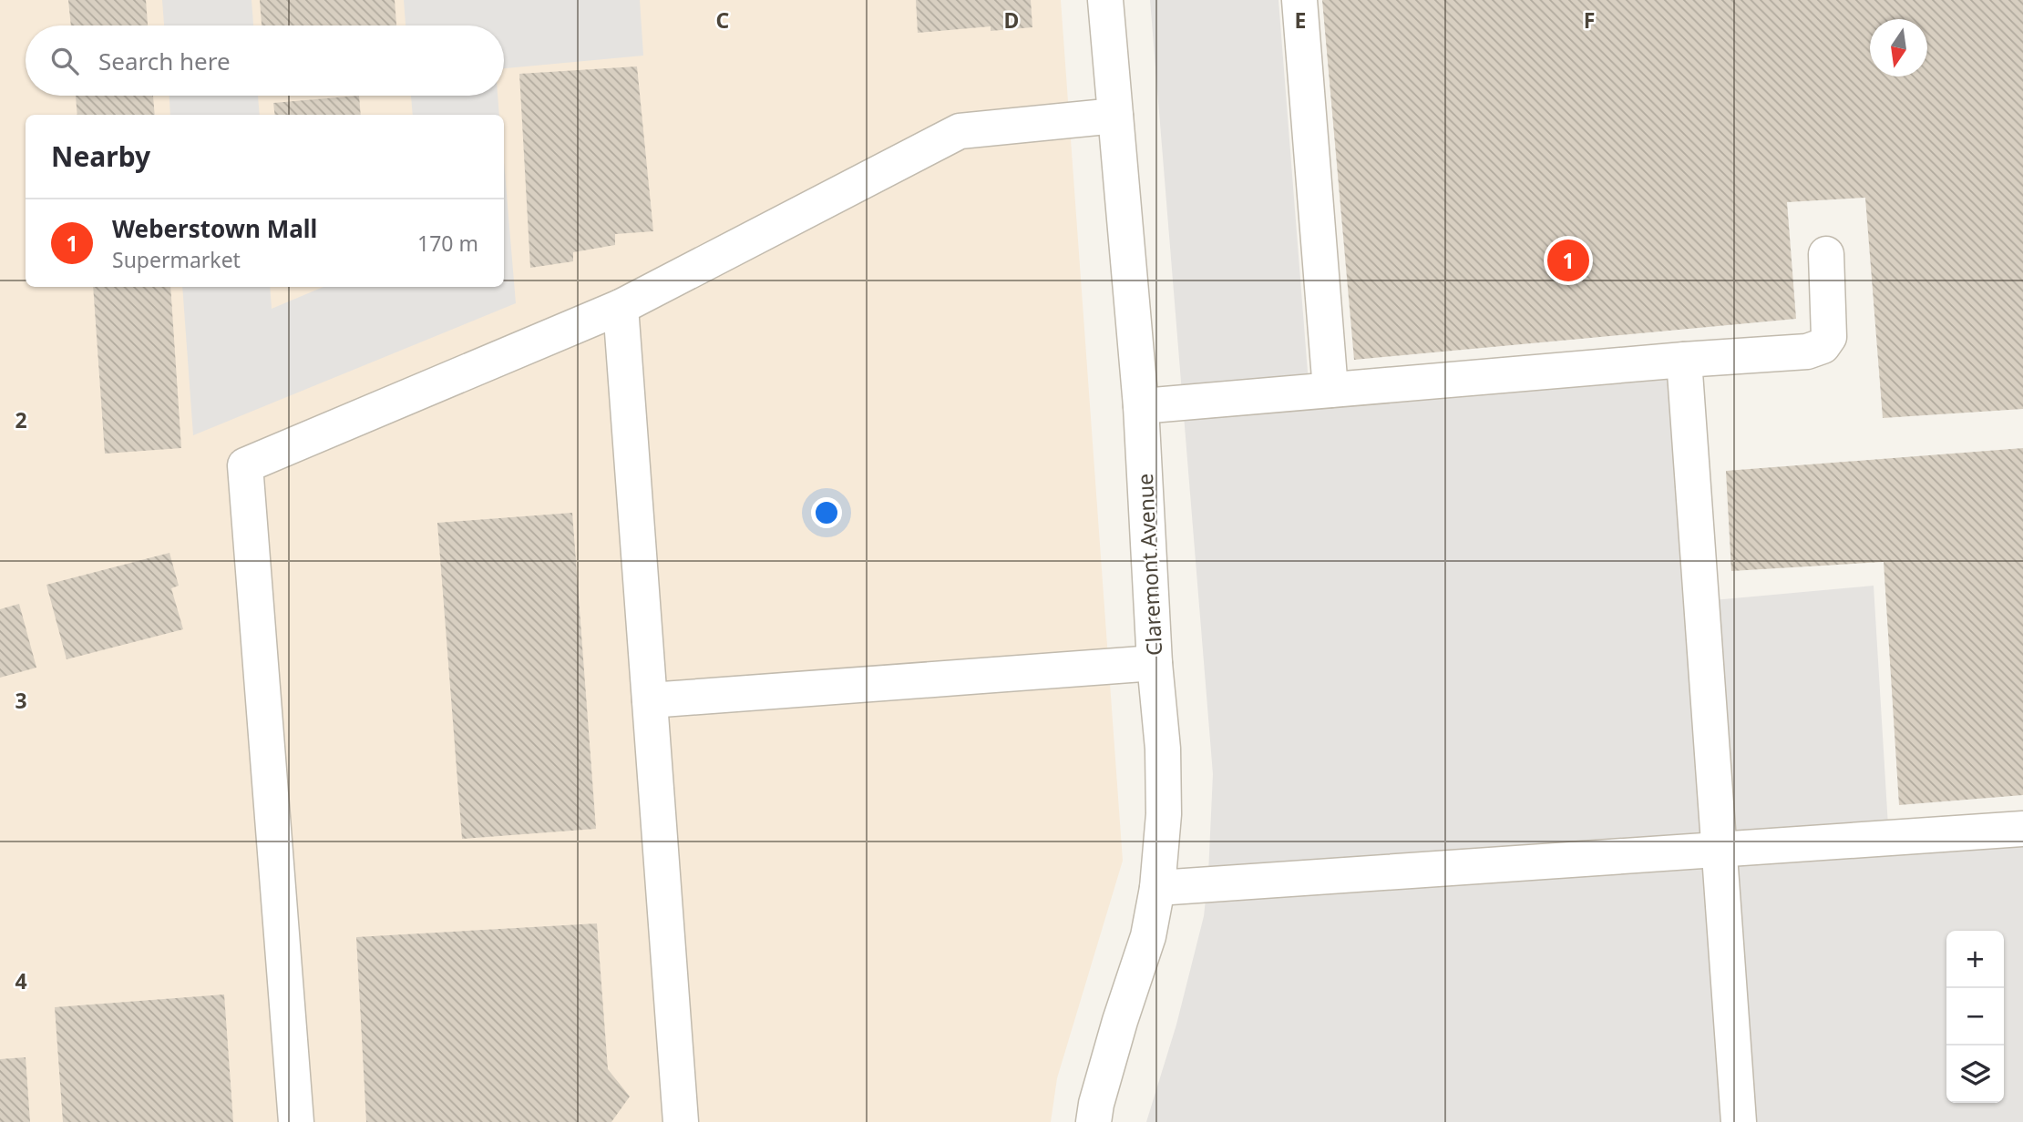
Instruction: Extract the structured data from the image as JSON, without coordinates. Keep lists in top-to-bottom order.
{
  "streets": {
    "street": ["Claremont Avenue"]
  },
  "north": "bottom",
  "page": {
    "search": "Search here",
    "heading": "Nearby",
    "list": [
      {
        "mark": "1",
        "name": "Weberstown Mall",
        "note": "Supermarket",
        "value": "170 m"
      }
    ],
    "pins": "1",
    "map_buttons": ["+", "−"]
  },
  "grid": {
    "columns": [
      "C",
      "D",
      "E",
      "F"
    ],
    "rows": ["2", "3", "4"]
  }
}
